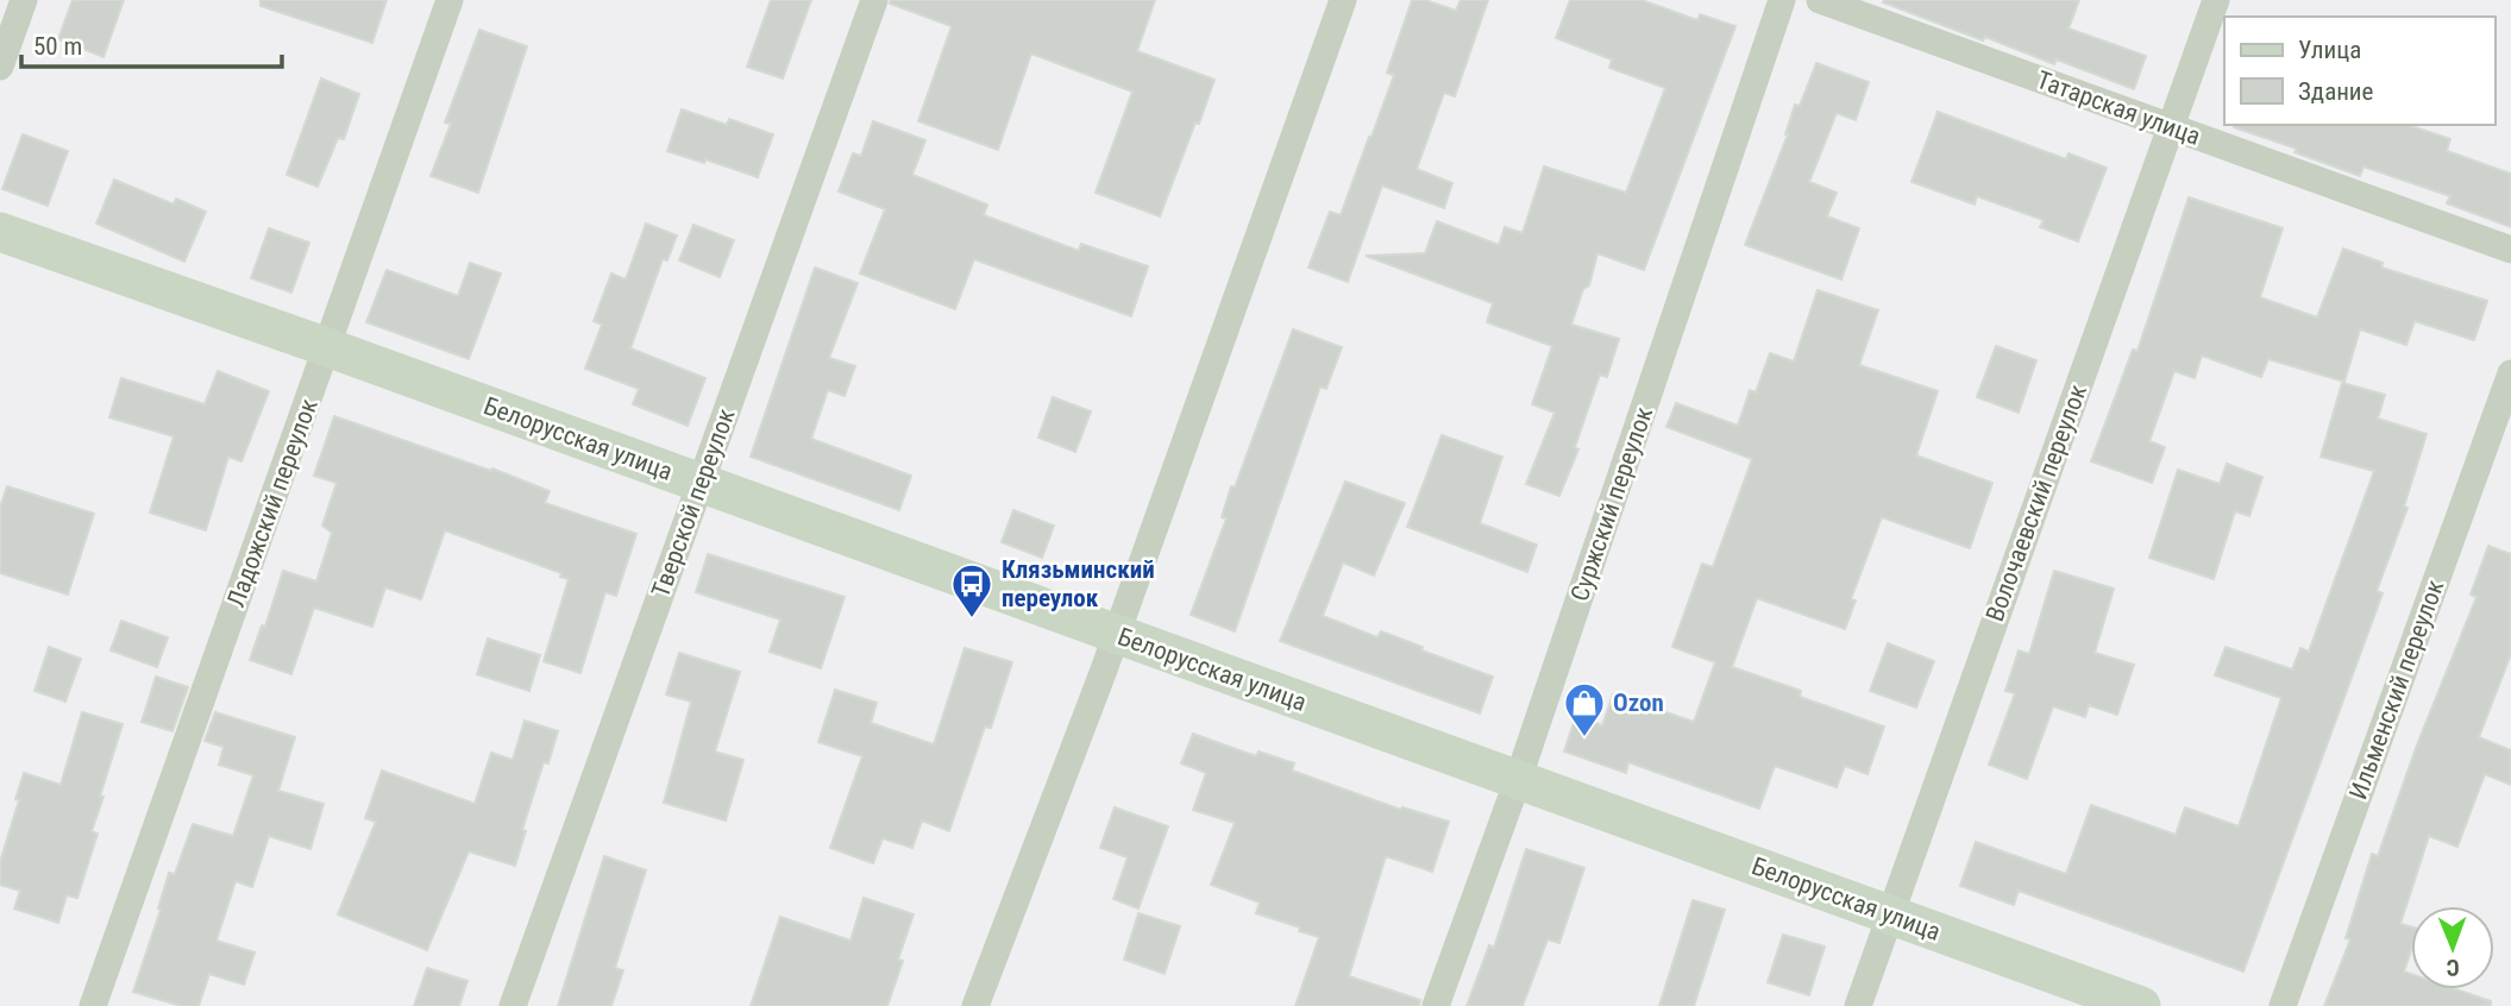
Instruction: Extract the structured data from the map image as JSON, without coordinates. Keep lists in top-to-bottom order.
{
  "streets": {
    "main road": ["Белорусская улица"],
    "street": [
      "Татарская улица",
      "Ладожский переулок",
      "Тверской переулок",
      "Волочаевский переулок",
      "Суржский переулок",
      "Ильменский переулок"
    ]
  },
  "crossings": [
    ["Татарская улица", "Волочаевский переулок"],
    ["Белорусская улица", "Ладожский переулок"],
    ["Белорусская улица", "Тверской переулок"],
    ["Белорусская улица", "Волочаевский переулок"],
    ["Белорусская улица", "Суржский переулок"]
  ],
  "places": {
    "bus stop": ["Клязьминский переулок"],
    "shop": ["Ozon"]
  },
  "legend": ["Улица", "Здание"],
  "scale_bar": "50 m",
  "north": "bottom"
}
